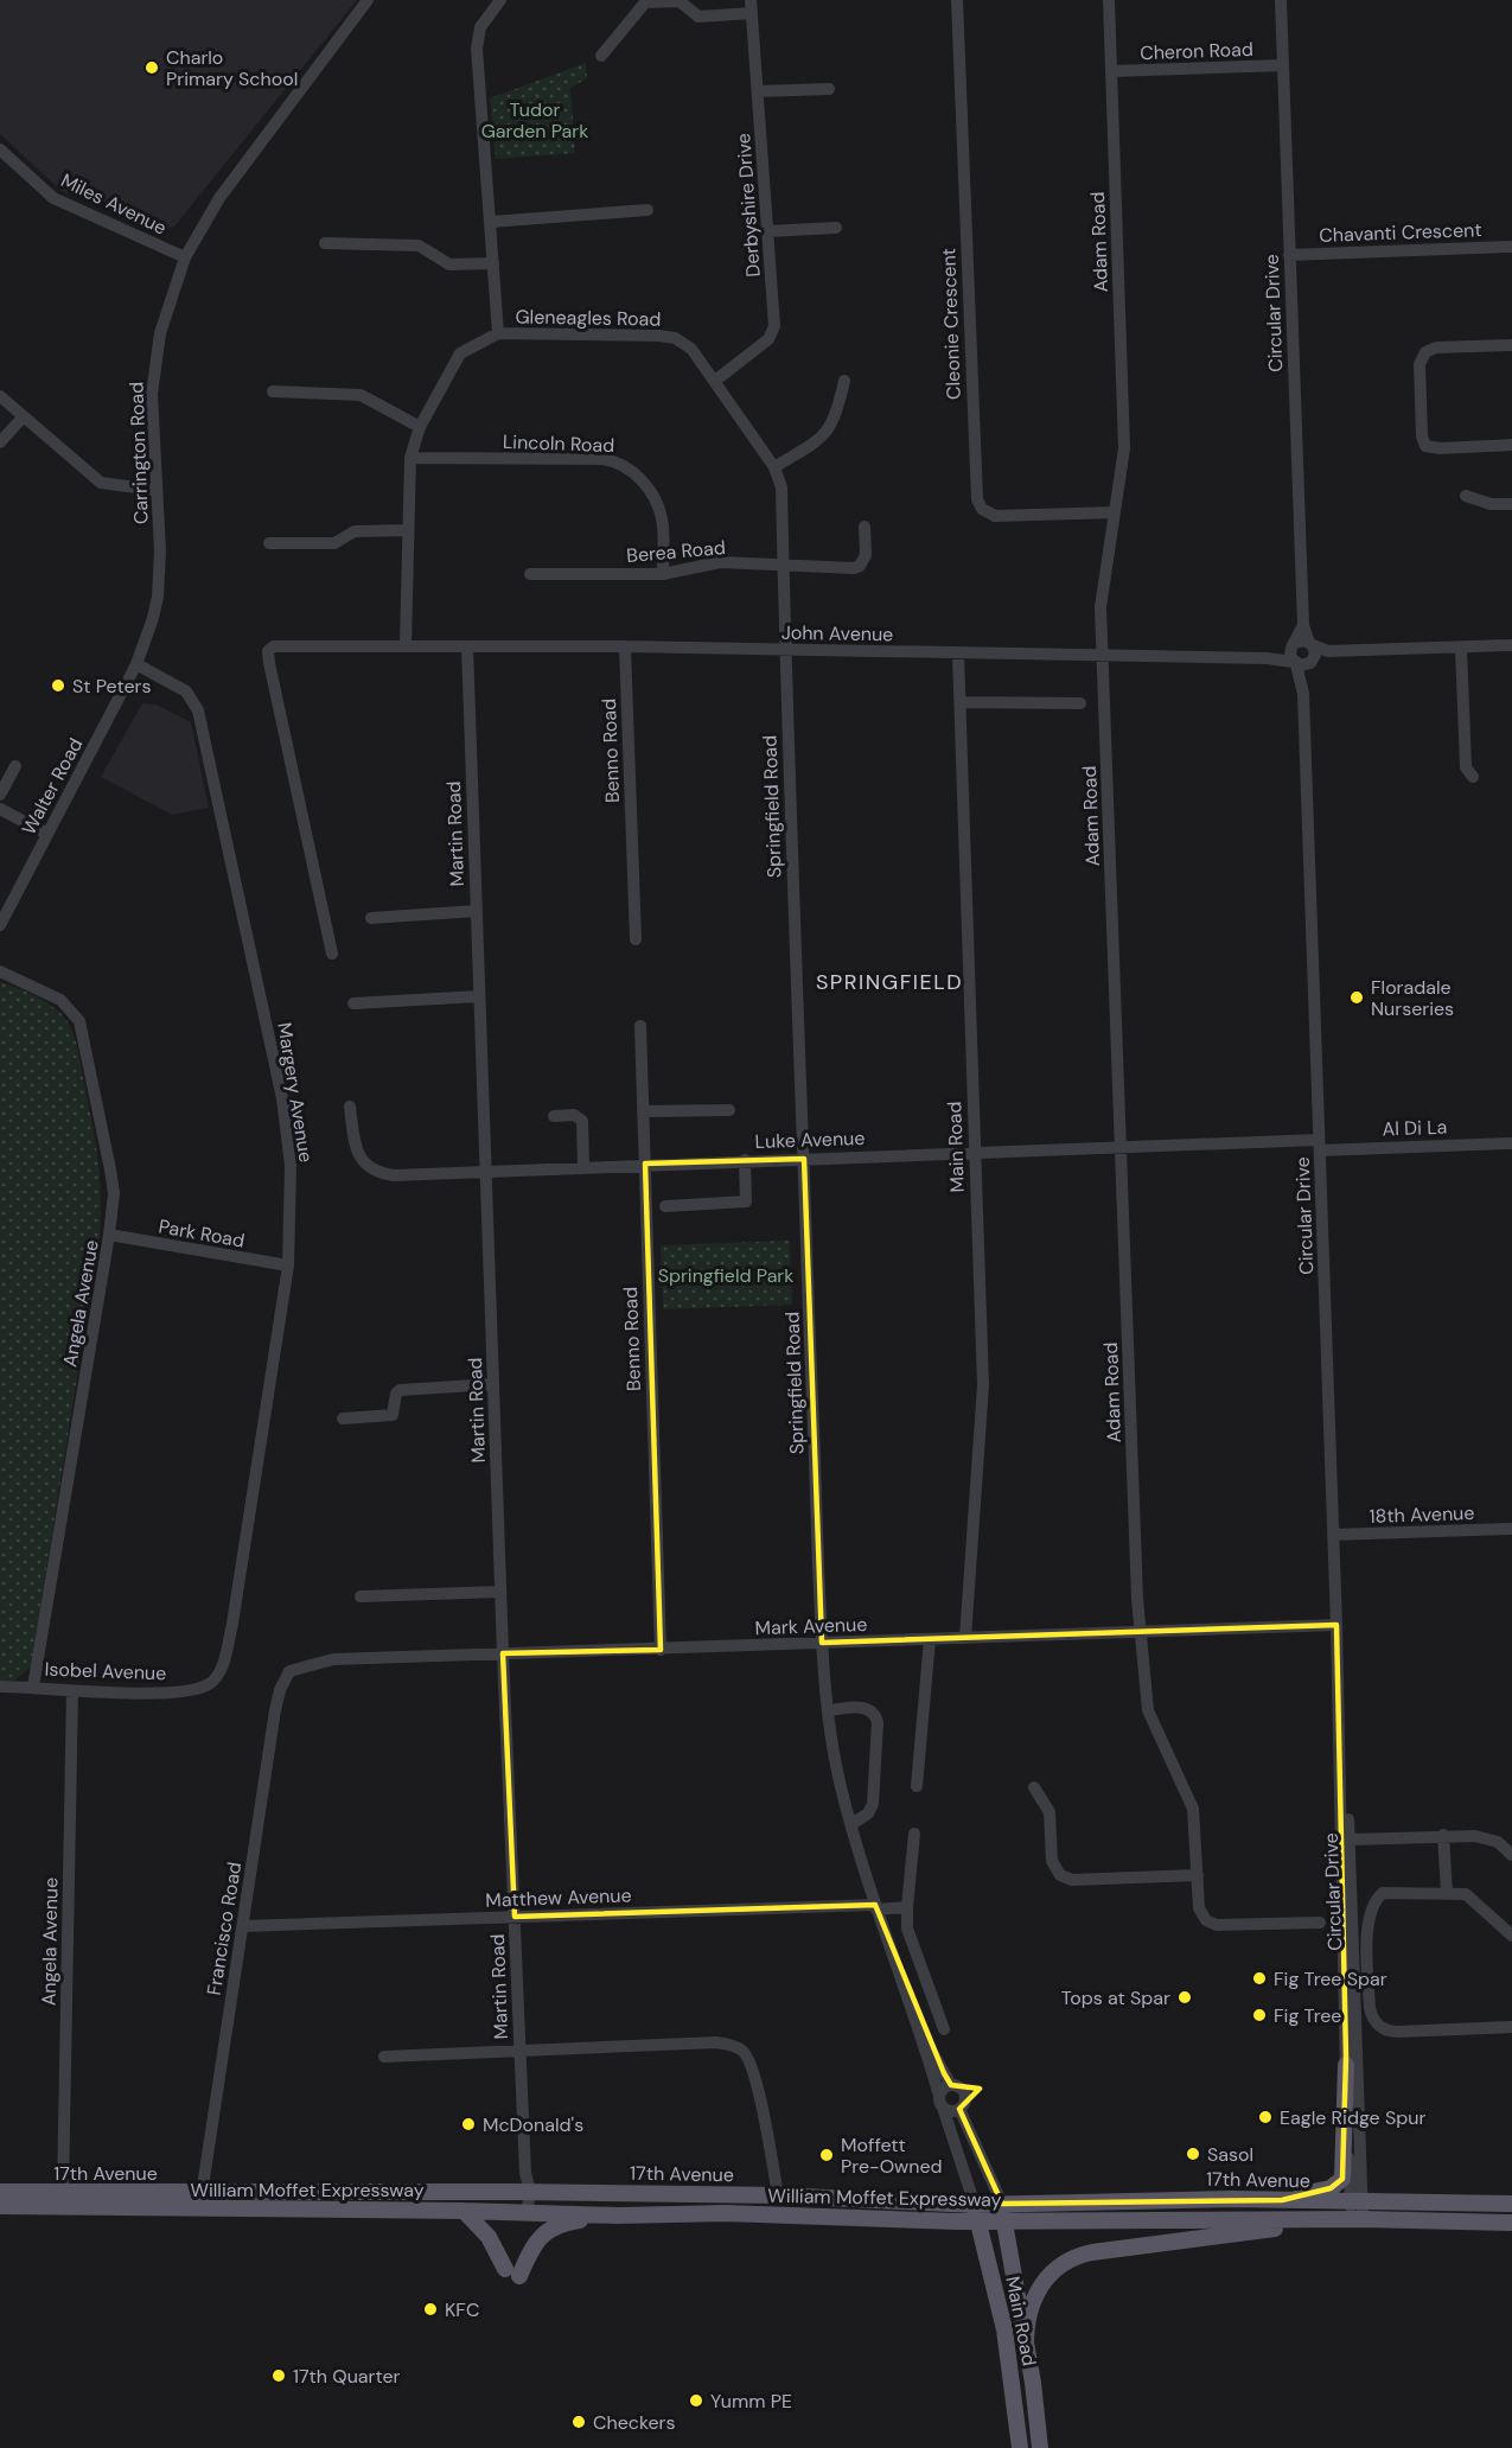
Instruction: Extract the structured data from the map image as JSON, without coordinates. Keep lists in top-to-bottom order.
{
  "streets": {
    "main road": ["Main Road", "17th Avenue", "William Moffet Expressway"],
    "street": [
      "Cheron Road",
      "Miles Avenue",
      "Derbyshire Drive",
      "Chavanti Crescent",
      "Adam Road",
      "Circular Drive",
      "Gleneagles Road",
      "Cleonie Crescent",
      "Lincoln Road",
      "Carrington Road",
      "Berea Road",
      "John Avenue",
      "Benno Road",
      "Walter Road",
      "Springfield Road",
      "Martin Road",
      "Margery Avenue",
      "Al Di La",
      "Luke Avenue",
      "Park Road",
      "Angela Avenue",
      "18th Avenue",
      "Mark Avenue",
      "Isobel Avenue",
      "Matthew Avenue",
      "Francisco Road"
    ]
  },
  "crossings": [
    ["Cheron Road", "Adam Road"],
    ["Cheron Road", "Circular Drive"],
    ["Miles Avenue", "Carrington Road"],
    ["Derbyshire Drive", "Gleneagles Road"],
    ["Chavanti Crescent", "Circular Drive"],
    ["Adam Road", "Cleonie Crescent"],
    ["Adam Road", "John Avenue"],
    ["Adam Road", "Luke Avenue"],
    ["Adam Road", "Mark Avenue"],
    ["Circular Drive", "John Avenue"],
    ["Circular Drive", "Al Di La"],
    ["Circular Drive", "Luke Avenue"],
    ["Circular Drive", "18th Avenue"],
    ["Circular Drive", "Mark Avenue"],
    ["Circular Drive", "17th Avenue"],
    ["Circular Drive", "William Moffet Expressway"],
    ["Gleneagles Road", "Lincoln Road"],
    ["Gleneagles Road", "Berea Road"],
    ["Gleneagles Road", "John Avenue"],
    ["Gleneagles Road", "Springfield Road"],
    ["Lincoln Road", "Berea Road"],
    ["Carrington Road", "Walter Road"],
    ["Carrington Road", "Margery Avenue"],
    ["John Avenue", "Benno Road"],
    ["John Avenue", "Springfield Road"],
    ["John Avenue", "Martin Road"],
    ["John Avenue", "Main Road"],
    ["Benno Road", "Luke Avenue"],
    ["Benno Road", "Mark Avenue"],
    ["Walter Road", "Margery Avenue"],
    ["Springfield Road", "Luke Avenue"],
    ["Springfield Road", "Main Road"],
    ["Springfield Road", "Mark Avenue"],
    ["Springfield Road", "Matthew Avenue"],
    ["Springfield Road", "17th Avenue"],
    ["Springfield Road", "William Moffet Expressway"],
    ["Martin Road", "Luke Avenue"],
    ["Martin Road", "Mark Avenue"],
    ["Martin Road", "Matthew Avenue"],
    ["Martin Road", "17th Avenue"],
    ["Martin Road", "William Moffet Expressway"],
    ["Margery Avenue", "Park Road"],
    ["Margery Avenue", "Isobel Avenue"],
    ["Al Di La", "Luke Avenue"],
    ["Luke Avenue", "Main Road"],
    ["Main Road", "Mark Avenue"],
    ["Main Road", "17th Avenue"],
    ["Main Road", "William Moffet Expressway"],
    ["Park Road", "Angela Avenue"],
    ["Angela Avenue", "Isobel Avenue"],
    ["Angela Avenue", "17th Avenue"],
    ["Mark Avenue", "Francisco Road"],
    ["Matthew Avenue", "Francisco Road"],
    ["Francisco Road", "17th Avenue"],
    ["17th Avenue", "William Moffet Expressway"]
  ],
  "districts": ["SPRINGFIELD"],
  "parks": ["Tudor Garden Park", "Springfield Park"],
  "places": [
    "Charlo Primary School",
    "St Peters",
    "Floradale Nurseries",
    "Fig Tree Spar",
    "Tops at Spar",
    "Fig Tree",
    "Eagle Ridge Spur",
    "McDonald's",
    "Sasol",
    "Moffett Pre-Owned",
    "KFC",
    "17th Quarter",
    "Yumm PE",
    "Checkers"
  ]
}
